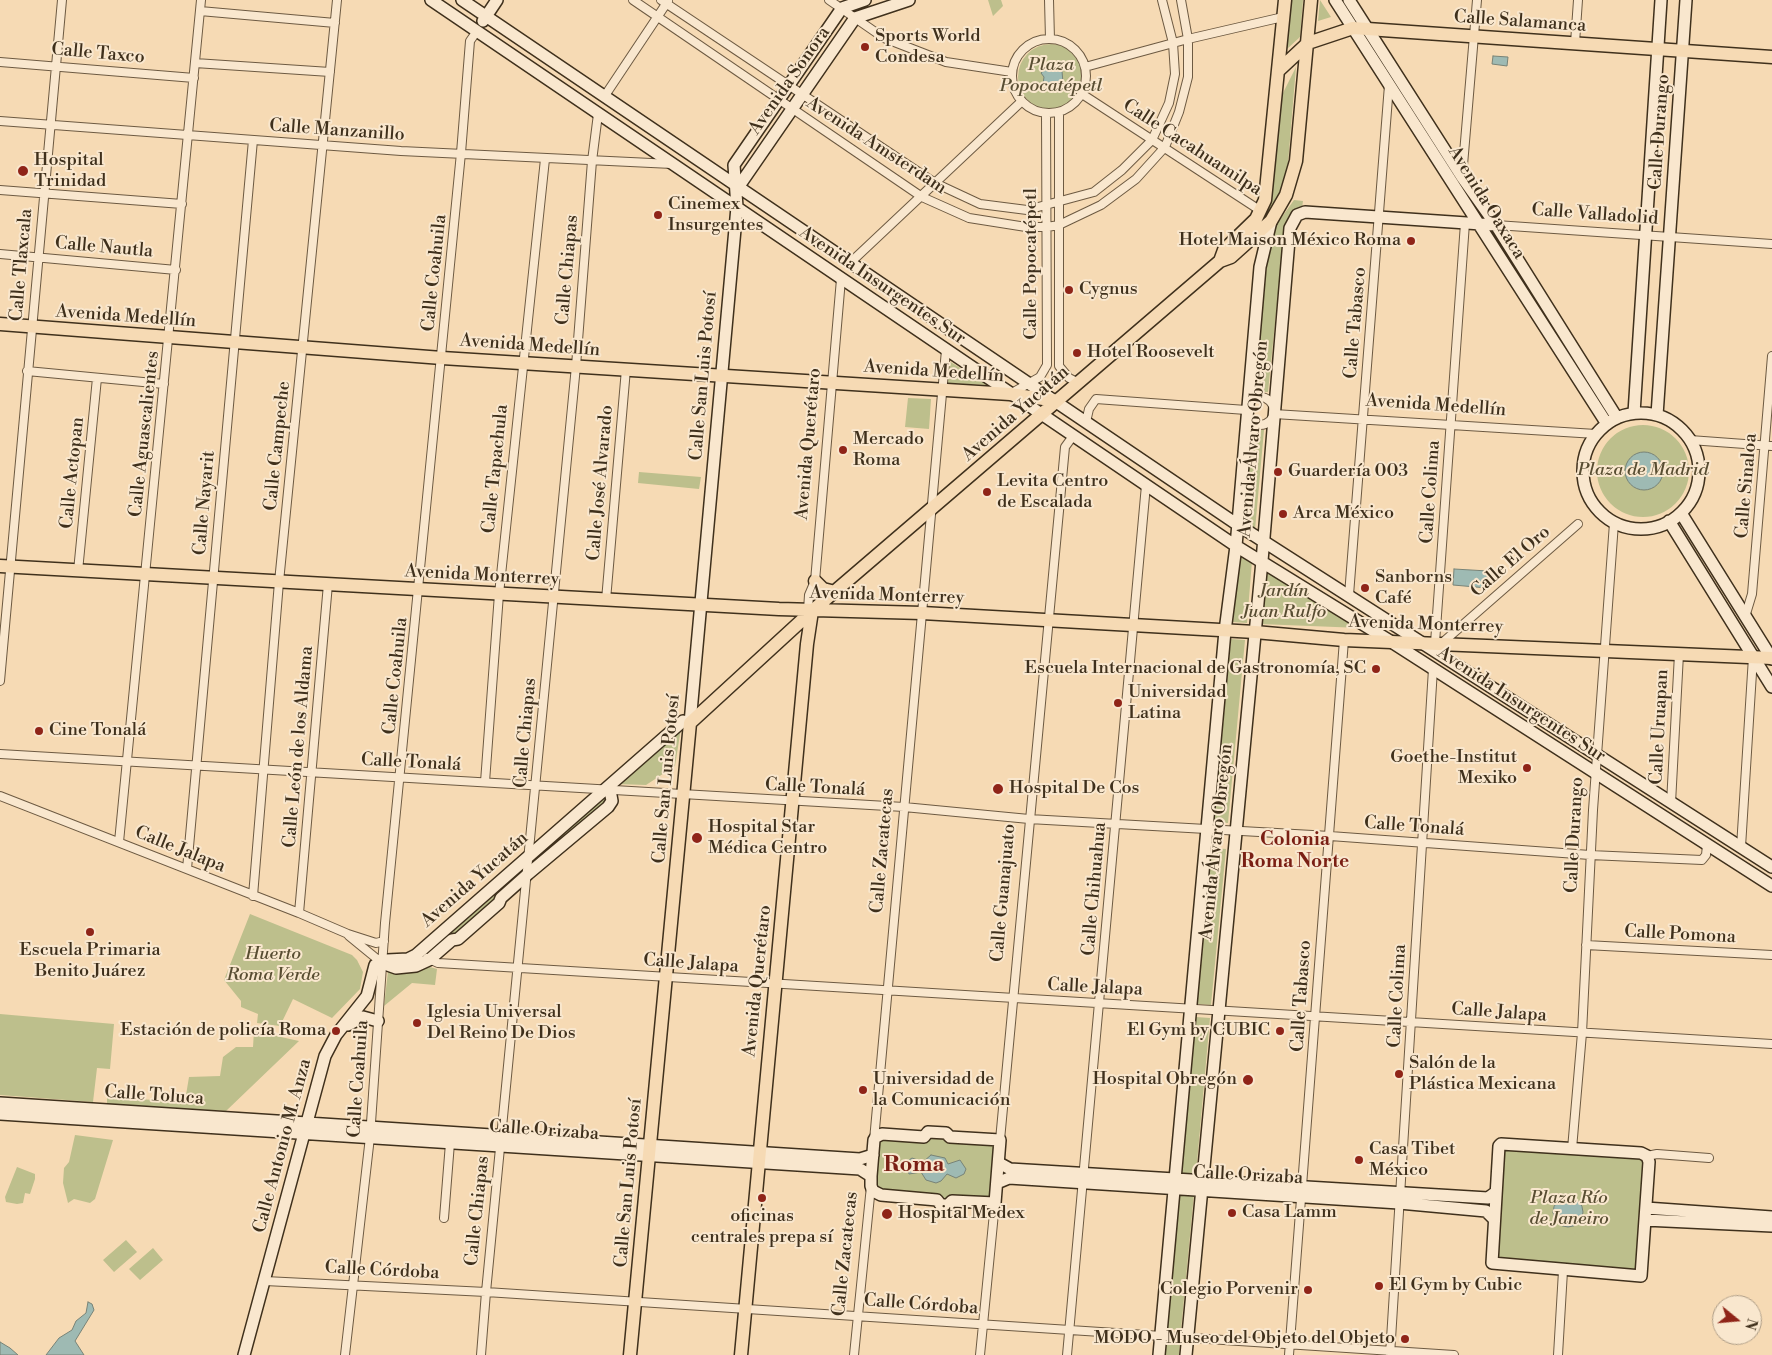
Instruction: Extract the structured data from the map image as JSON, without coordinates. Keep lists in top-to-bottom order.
{
  "streets": {
    "main road": [
      "Calle Salamanca",
      "Avenida Sonora",
      "Calle Durango",
      "Avenida Oaxaca",
      "Calle Valladolid",
      "Avenida Insurgentes Sur",
      "Avenida Medellín",
      "Calle San Luis Potosí",
      "Avenida Yucatán",
      "Avenida Álvaro Obregón",
      "Avenida Querétaro",
      "Avenida Monterrey",
      "Calle Zacatecas",
      "Calle Guanajuato",
      "Calle Toluca",
      "Calle Orizaba",
      "Calle Antonio M. Anza"
    ],
    "street": [
      "Calle Taxco",
      "Calle Manzanillo",
      "Avenida Amsterdam",
      "Calle Cacahuamilpa",
      "Calle Nautla",
      "Calle Popocatépetl",
      "Calle Tlaxcala",
      "Calle Chiapas",
      "Calle Coahuila",
      "Calle Tabasco",
      "Calle Aguascalientes",
      "Calle Campeche",
      "Calle Tapachula",
      "Calle Actopan",
      "Calle José Alvarado",
      "Calle Sinaloa",
      "Calle Colima",
      "Calle Nayarit",
      "Calle El Oro",
      "Calle Uruapan",
      "Calle León de los Aldama",
      "Calle Tonalá",
      "Calle Jalapa",
      "Calle Chihuahua",
      "Calle Pomona",
      "Calle Córdoba"
    ]
  },
  "crossings": [
    ["Calle Salamanca", "Calle Durango"],
    ["Calle Salamanca", "Avenida Oaxaca"],
    ["Calle Salamanca", "Avenida Álvaro Obregón"],
    ["Calle Taxco", "Calle Tlaxcala"],
    ["Calle Taxco", "Calle Aguascalientes"],
    ["Avenida Sonora", "Avenida Amsterdam"],
    ["Avenida Sonora", "Avenida Insurgentes Sur"],
    ["Avenida Sonora", "Calle San Luis Potosí"],
    ["Calle Manzanillo", "Calle Tlaxcala"],
    ["Calle Manzanillo", "Calle Chiapas"],
    ["Calle Manzanillo", "Calle Coahuila"],
    ["Calle Manzanillo", "Avenida Insurgentes Sur"],
    ["Calle Manzanillo", "Calle Aguascalientes"],
    ["Calle Manzanillo", "Calle Campeche"],
    ["Calle Manzanillo", "Calle Tapachula"],
    ["Calle Manzanillo", "Calle Nayarit"],
    ["Calle Durango", "Avenida Oaxaca"],
    ["Calle Durango", "Calle Valladolid"],
    ["Calle Durango", "Avenida Insurgentes Sur"],
    ["Calle Durango", "Avenida Medellín"],
    ["Calle Durango", "Avenida Monterrey"],
    ["Calle Durango", "Calle Tonalá"],
    ["Calle Durango", "Calle Jalapa"],
    ["Calle Durango", "Calle Pomona"],
    ["Avenida Amsterdam", "Calle Cacahuamilpa"],
    ["Avenida Amsterdam", "Calle Popocatépetl"],
    ["Calle Cacahuamilpa", "Calle Popocatépetl"],
    ["Calle Cacahuamilpa", "Avenida Yucatán"],
    ["Avenida Oaxaca", "Calle Valladolid"],
    ["Avenida Oaxaca", "Avenida Medellín"],
    ["Avenida Oaxaca", "Calle Tabasco"],
    ["Calle Valladolid", "Calle Tabasco"],
    ["Calle Valladolid", "Avenida Álvaro Obregón"],
    ["Calle Valladolid", "Calle Colima"],
    ["Calle Nautla", "Calle Tlaxcala"],
    ["Calle Nautla", "Calle Aguascalientes"],
    ["Calle Popocatépetl", "Avenida Insurgentes Sur"],
    ["Calle Popocatépetl", "Avenida Medellín"],
    ["Calle Popocatépetl", "Avenida Yucatán"],
    ["Calle Tlaxcala", "Avenida Medellín"],
    ["Calle Tlaxcala", "Avenida Monterrey"],
    ["Calle Chiapas", "Avenida Insurgentes Sur"],
    ["Calle Chiapas", "Avenida Medellín"],
    ["Calle Chiapas", "Avenida Yucatán"],
    ["Calle Chiapas", "Avenida Monterrey"],
    ["Calle Chiapas", "Calle Tonalá"],
    ["Calle Chiapas", "Calle Jalapa"],
    ["Calle Chiapas", "Calle Orizaba"],
    ["Calle Chiapas", "Calle Córdoba"],
    ["Calle Coahuila", "Avenida Insurgentes Sur"],
    ["Calle Coahuila", "Avenida Medellín"],
    ["Calle Coahuila", "Avenida Yucatán"],
    ["Calle Coahuila", "Avenida Monterrey"],
    ["Calle Coahuila", "Calle Tonalá"],
    ["Calle Coahuila", "Calle Jalapa"],
    ["Calle Coahuila", "Calle Orizaba"],
    ["Calle Coahuila", "Calle Antonio M. Anza"],
    ["Calle Coahuila", "Calle Córdoba"],
    ["Avenida Insurgentes Sur", "Avenida Medellín"],
    ["Avenida Insurgentes Sur", "Calle Tabasco"],
    ["Avenida Insurgentes Sur", "Calle San Luis Potosí"],
    ["Avenida Insurgentes Sur", "Avenida Yucatán"],
    ["Avenida Insurgentes Sur", "Avenida Álvaro Obregón"],
    ["Avenida Insurgentes Sur", "Avenida Querétaro"],
    ["Avenida Insurgentes Sur", "Calle Colima"],
    ["Avenida Insurgentes Sur", "Avenida Monterrey"],
    ["Avenida Insurgentes Sur", "Calle Uruapan"],
    ["Avenida Insurgentes Sur", "Calle Tonalá"],
    ["Avenida Insurgentes Sur", "Calle Zacatecas"],
    ["Avenida Insurgentes Sur", "Calle Chihuahua"],
    ["Avenida Insurgentes Sur", "Calle Guanajuato"],
    ["Avenida Medellín", "Calle Tabasco"],
    ["Avenida Medellín", "Calle San Luis Potosí"],
    ["Avenida Medellín", "Avenida Yucatán"],
    ["Avenida Medellín", "Calle Aguascalientes"],
    ["Avenida Medellín", "Avenida Álvaro Obregón"],
    ["Avenida Medellín", "Avenida Querétaro"],
    ["Avenida Medellín", "Calle Campeche"],
    ["Avenida Medellín", "Calle Tapachula"],
    ["Avenida Medellín", "Calle José Alvarado"],
    ["Avenida Medellín", "Calle Colima"],
    ["Avenida Medellín", "Calle Nayarit"],
    ["Avenida Medellín", "Calle Zacatecas"],
    ["Calle Tabasco", "Avenida Monterrey"],
    ["Calle Tabasco", "Calle Tonalá"],
    ["Calle Tabasco", "Calle Jalapa"],
    ["Calle Tabasco", "Calle Orizaba"],
    ["Calle Tabasco", "Calle Córdoba"],
    ["Calle San Luis Potosí", "Avenida Yucatán"],
    ["Calle San Luis Potosí", "Avenida Monterrey"],
    ["Calle San Luis Potosí", "Calle Tonalá"],
    ["Calle San Luis Potosí", "Calle Jalapa"],
    ["Calle San Luis Potosí", "Calle Orizaba"],
    ["Calle San Luis Potosí", "Calle Córdoba"],
    ["Avenida Yucatán", "Avenida Álvaro Obregón"],
    ["Avenida Yucatán", "Avenida Querétaro"],
    ["Avenida Yucatán", "Avenida Monterrey"],
    ["Avenida Yucatán", "Calle Tonalá"],
    ["Avenida Yucatán", "Calle Jalapa"],
    ["Avenida Yucatán", "Calle Zacatecas"],
    ["Avenida Yucatán", "Calle Antonio M. Anza"],
    ["Calle Aguascalientes", "Avenida Monterrey"],
    ["Calle Aguascalientes", "Calle Tonalá"],
    ["Calle Aguascalientes", "Calle Jalapa"],
    ["Avenida Álvaro Obregón", "Avenida Monterrey"],
    ["Avenida Álvaro Obregón", "Calle Tonalá"],
    ["Avenida Álvaro Obregón", "Calle Jalapa"],
    ["Avenida Álvaro Obregón", "Calle Orizaba"],
    ["Avenida Álvaro Obregón", "Calle Córdoba"],
    ["Avenida Querétaro", "Avenida Monterrey"],
    ["Avenida Querétaro", "Calle Tonalá"],
    ["Avenida Querétaro", "Calle Jalapa"],
    ["Avenida Querétaro", "Calle Orizaba"],
    ["Avenida Querétaro", "Calle Córdoba"],
    ["Calle Campeche", "Avenida Monterrey"],
    ["Calle Campeche", "Calle Tonalá"],
    ["Calle Campeche", "Calle Jalapa"],
    ["Calle Tapachula", "Avenida Monterrey"],
    ["Calle Tapachula", "Calle Tonalá"],
    ["Calle Actopan", "Avenida Monterrey"],
    ["Calle José Alvarado", "Avenida Monterrey"],
    ["Calle Colima", "Calle El Oro"],
    ["Calle Colima", "Avenida Monterrey"],
    ["Calle Colima", "Calle Tonalá"],
    ["Calle Colima", "Calle Jalapa"],
    ["Calle Colima", "Calle Orizaba"],
    ["Calle Colima", "Calle Córdoba"],
    ["Calle Nayarit", "Avenida Monterrey"],
    ["Calle Nayarit", "Calle Tonalá"],
    ["Calle Nayarit", "Calle Jalapa"],
    ["Calle El Oro", "Avenida Monterrey"],
    ["Avenida Monterrey", "Calle Uruapan"],
    ["Avenida Monterrey", "Calle León de los Aldama"],
    ["Avenida Monterrey", "Calle Zacatecas"],
    ["Avenida Monterrey", "Calle Chihuahua"],
    ["Avenida Monterrey", "Calle Guanajuato"],
    ["Calle León de los Aldama", "Calle Tonalá"],
    ["Calle León de los Aldama", "Calle Jalapa"],
    ["Calle Tonalá", "Calle Zacatecas"],
    ["Calle Tonalá", "Calle Chihuahua"],
    ["Calle Tonalá", "Calle Guanajuato"],
    ["Calle Jalapa", "Calle Zacatecas"],
    ["Calle Jalapa", "Calle Chihuahua"],
    ["Calle Jalapa", "Calle Guanajuato"],
    ["Calle Jalapa", "Calle Antonio M. Anza"],
    ["Calle Zacatecas", "Calle Orizaba"],
    ["Calle Zacatecas", "Calle Córdoba"],
    ["Calle Chihuahua", "Calle Orizaba"],
    ["Calle Chihuahua", "Calle Córdoba"],
    ["Calle Guanajuato", "Calle Orizaba"],
    ["Calle Guanajuato", "Calle Córdoba"],
    ["Calle Toluca", "Calle Orizaba"],
    ["Calle Toluca", "Calle Antonio M. Anza"],
    ["Calle Orizaba", "Calle Antonio M. Anza"],
    ["Calle Antonio M. Anza", "Calle Córdoba"]
  ],
  "districts": ["Colonia Roma Norte", "Roma"],
  "parks": [
    "Plaza Popocatépetl",
    "Plaza de Madrid",
    "Jardín Juan Rulfo",
    "Huerto Roma Verde",
    "Plaza Río de Janeiro"
  ],
  "places": [
    "Sports World Condesa",
    "Hospital Trinidad",
    "Cinemex Insurgentes",
    "Hotel Maison México Roma",
    "Cygnus",
    "Hotel Roosevelt",
    "Mercado Roma",
    "Guardería 003",
    "Levita Centro de Escalada",
    "Arca México",
    "Sanborns Café",
    "Escuela Internacional de Gastronomía, SC",
    "Universidad Latina",
    "Cine Tonalá",
    "Goethe-Institut Mexiko",
    "Hospital De Cos",
    "Hospital Star Médica Centro",
    "Escuela Primaria Benito Juárez",
    "Iglesia Universal Del Reino De Dios",
    "Estación de policía Roma",
    "El Gym by CUBIC",
    "Salón de la Plástica Mexicana",
    "Hospital Obregón",
    "Universidad de la Comunicación",
    "Casa Tibet México",
    "oficinas centrales prepa sí",
    "Casa Lamm",
    "Hospital Medex",
    "El Gym by Cubic",
    "Colegio Porvenir",
    "MODO - Museo del Objeto del Objeto"
  ],
  "north": "right"
}
